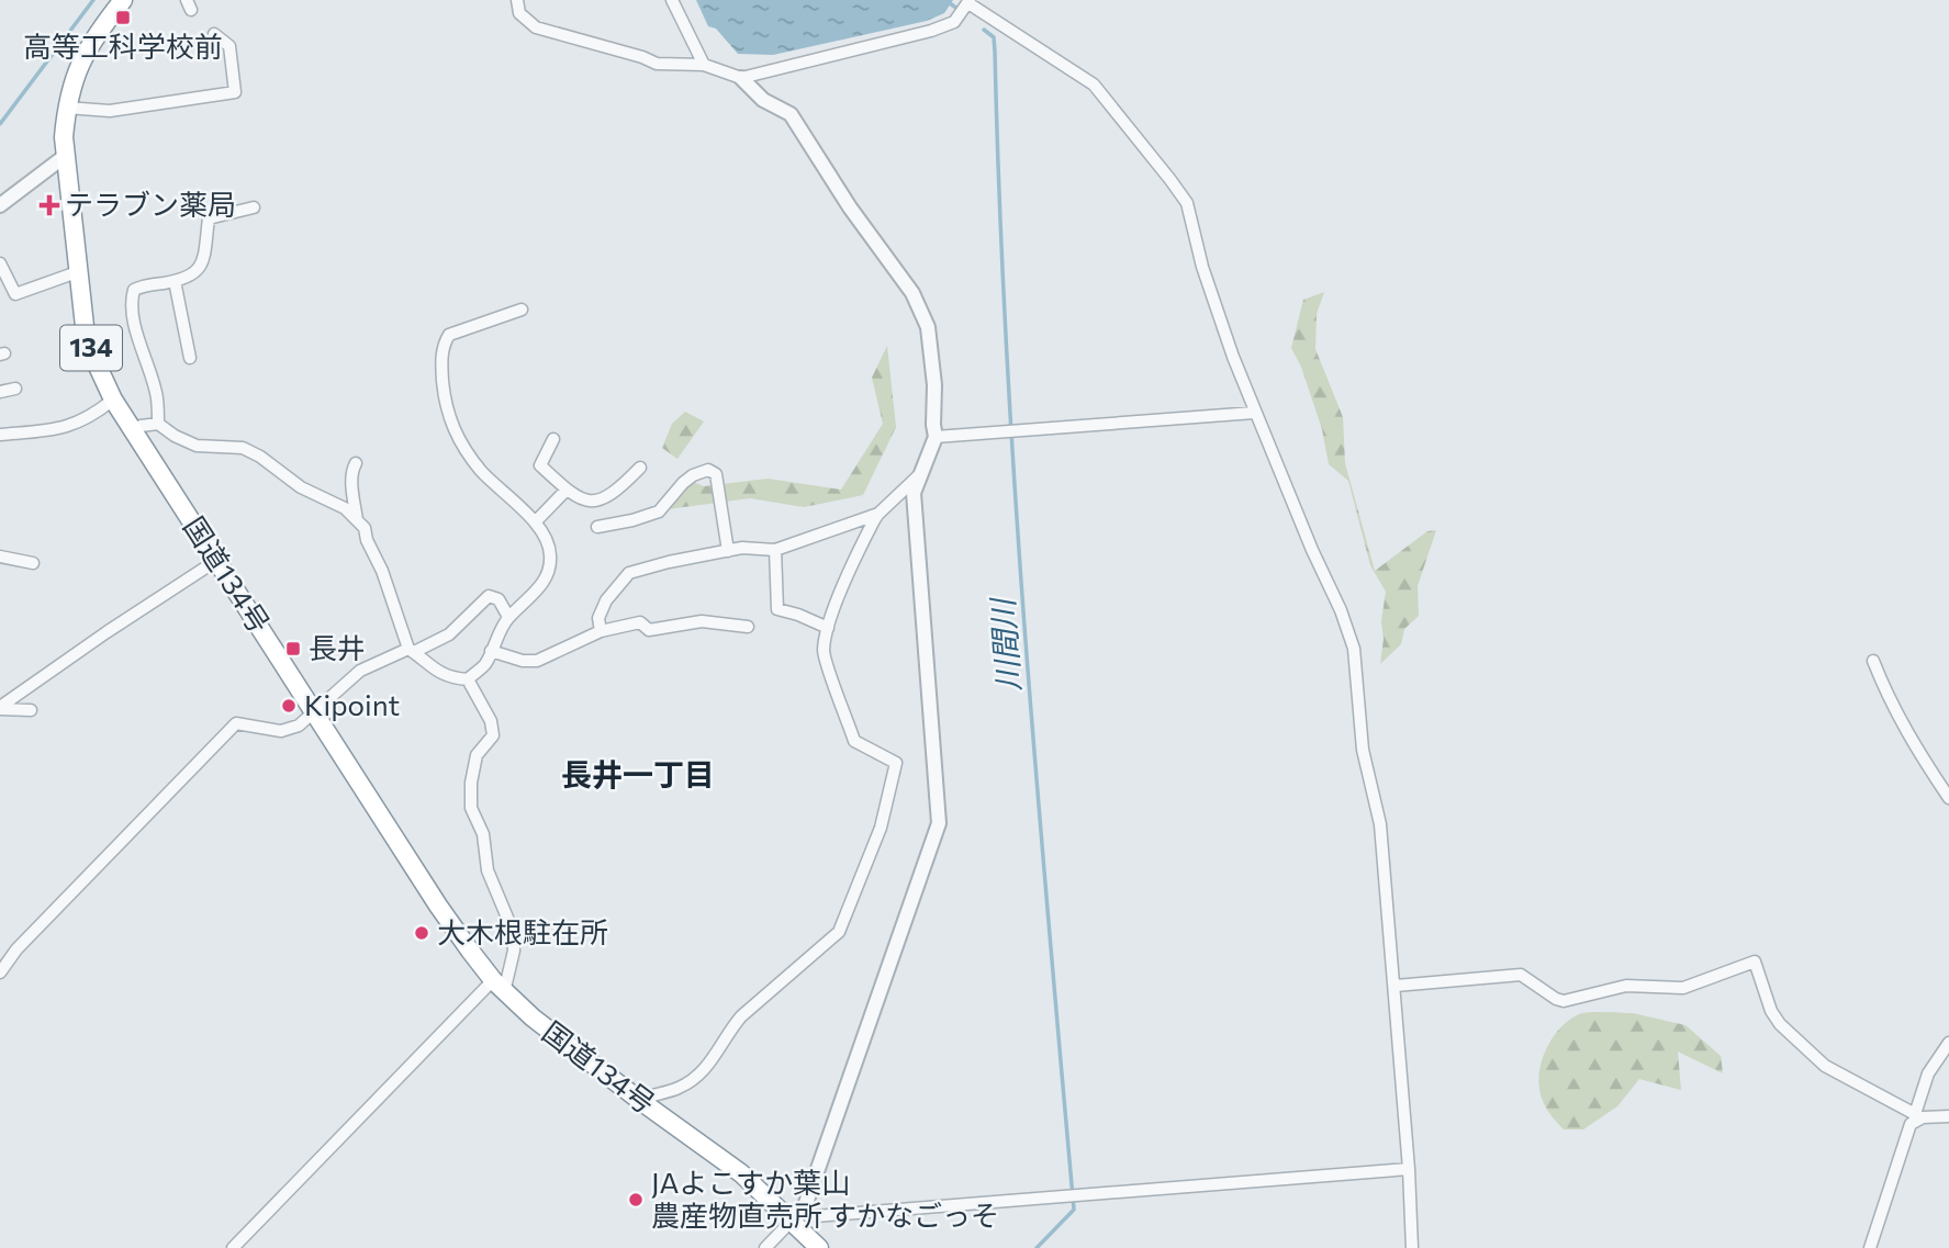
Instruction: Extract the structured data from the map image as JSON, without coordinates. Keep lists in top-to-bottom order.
{
  "streets": {
    "highway": ["134", "国道134号"]
  },
  "districts": ["長井一丁目"],
  "water": ["川間川"],
  "places": {
    "transit": ["高等工科学校前", "長井"],
    "health": ["テラブン薬局"],
    "other": ["Kipoint", "大木根駐在所", "JAよこすか葉山 農産物直売所 すかなごっそ"]
  }
}
